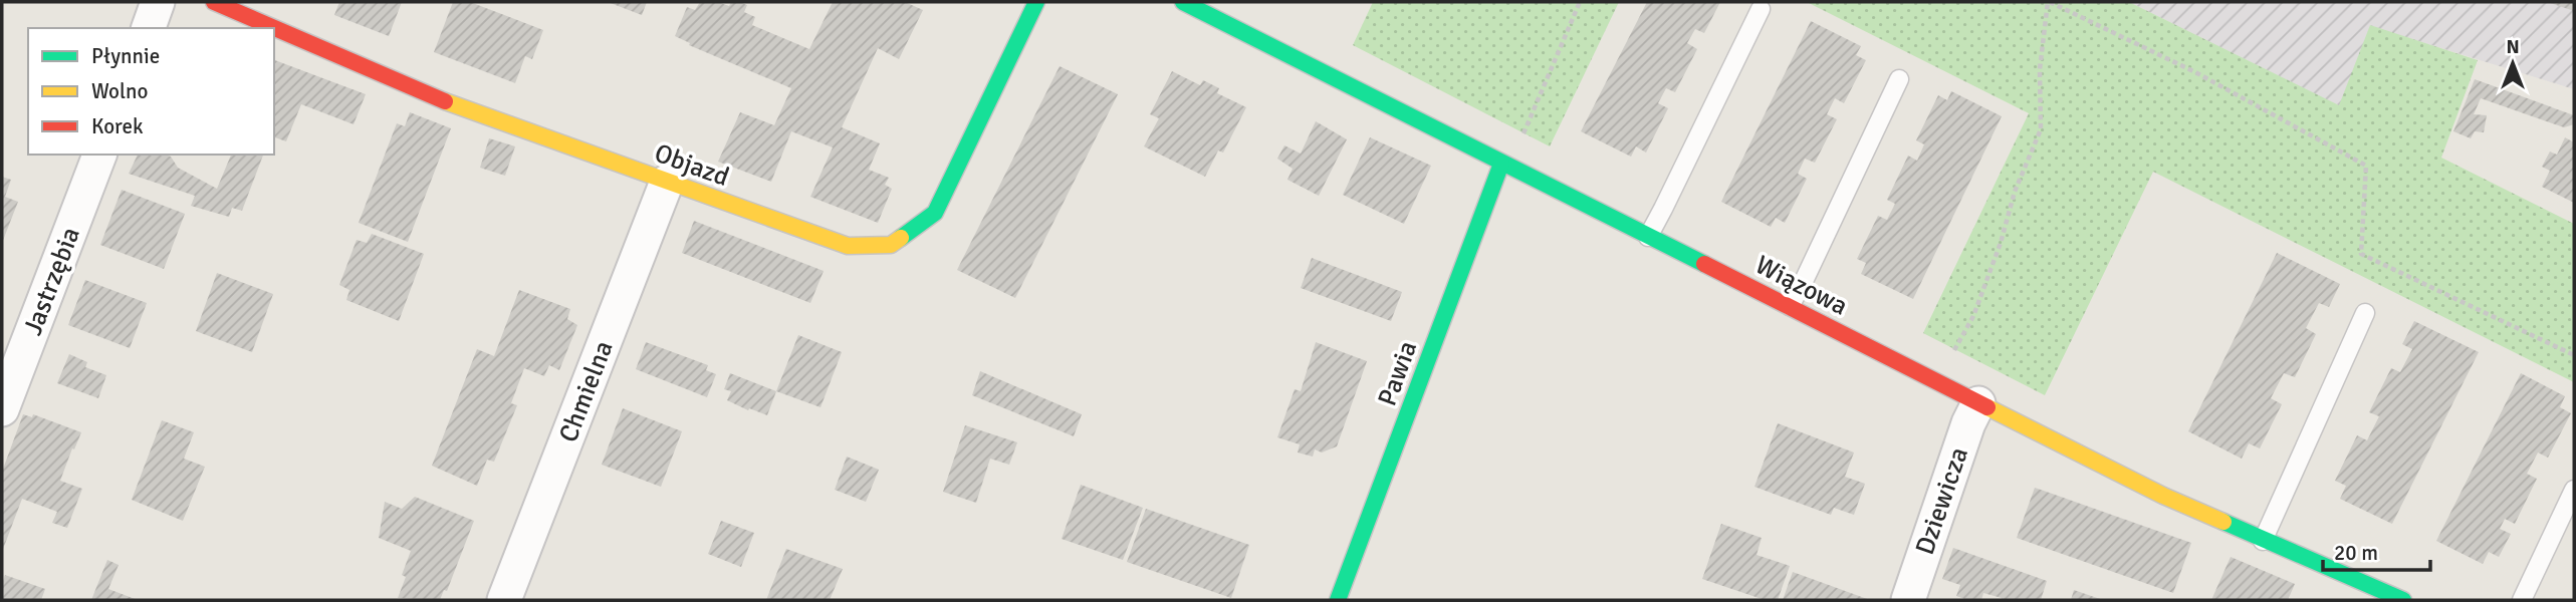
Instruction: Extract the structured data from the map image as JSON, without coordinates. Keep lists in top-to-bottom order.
{
  "streets": {
    "street": [
      "Objazd",
      "Jastrzębia",
      "Wiązowa",
      "Pawia",
      "Chmielna",
      "Dziewicza"
    ]
  },
  "crossings": [
    ["Objazd", "Chmielna"],
    ["Wiązowa", "Pawia"],
    ["Wiązowa", "Dziewicza"]
  ],
  "legend": ["Płynnie", "Wolno", "Korek"],
  "scale_bar": "20 m",
  "north": "top"
}
